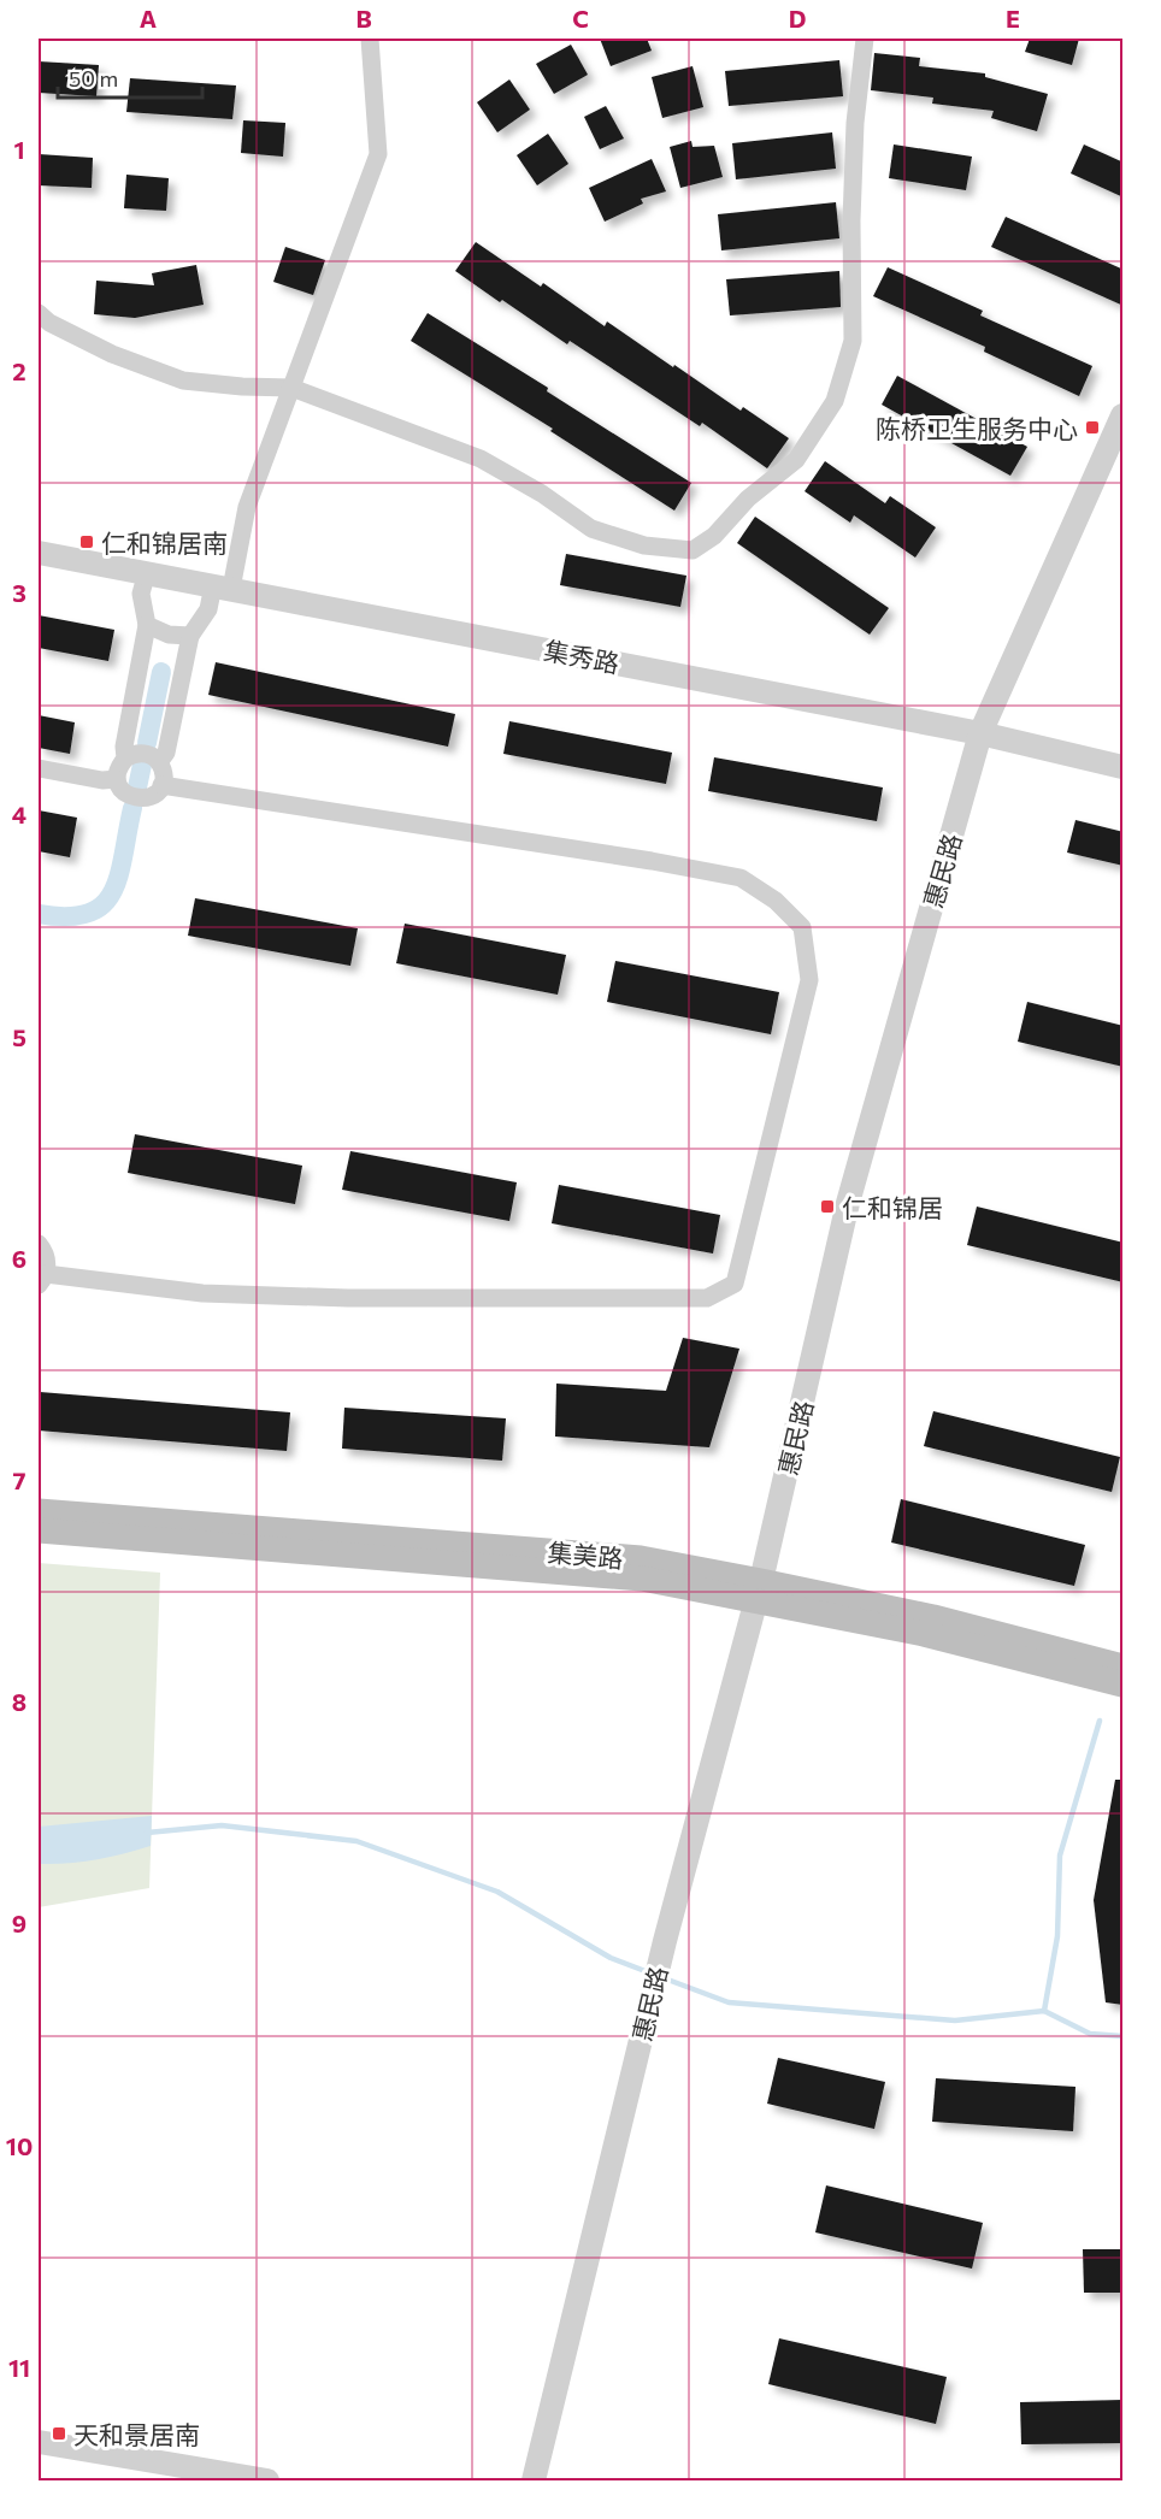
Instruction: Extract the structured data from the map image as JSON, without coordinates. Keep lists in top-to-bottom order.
{
  "streets": {
    "main road": ["集美路"],
    "street": ["集秀路", "惠民路"]
  },
  "crossings": [
    ["集秀路", "惠民路"],
    ["惠民路", "集美路"]
  ],
  "places": {
    "transit": [
      "陈桥卫生服务中心",
      "仁和锦居南",
      "仁和锦居",
      "天和景居南"
    ]
  },
  "scale_bar": "50 m",
  "grid": {
    "columns": [
      "A",
      "B",
      "C",
      "D",
      "E"
    ],
    "rows": [
      "1",
      "2",
      "3",
      "4",
      "5",
      "6",
      "7",
      "8",
      "9",
      "10",
      "11"
    ]
  }
}
